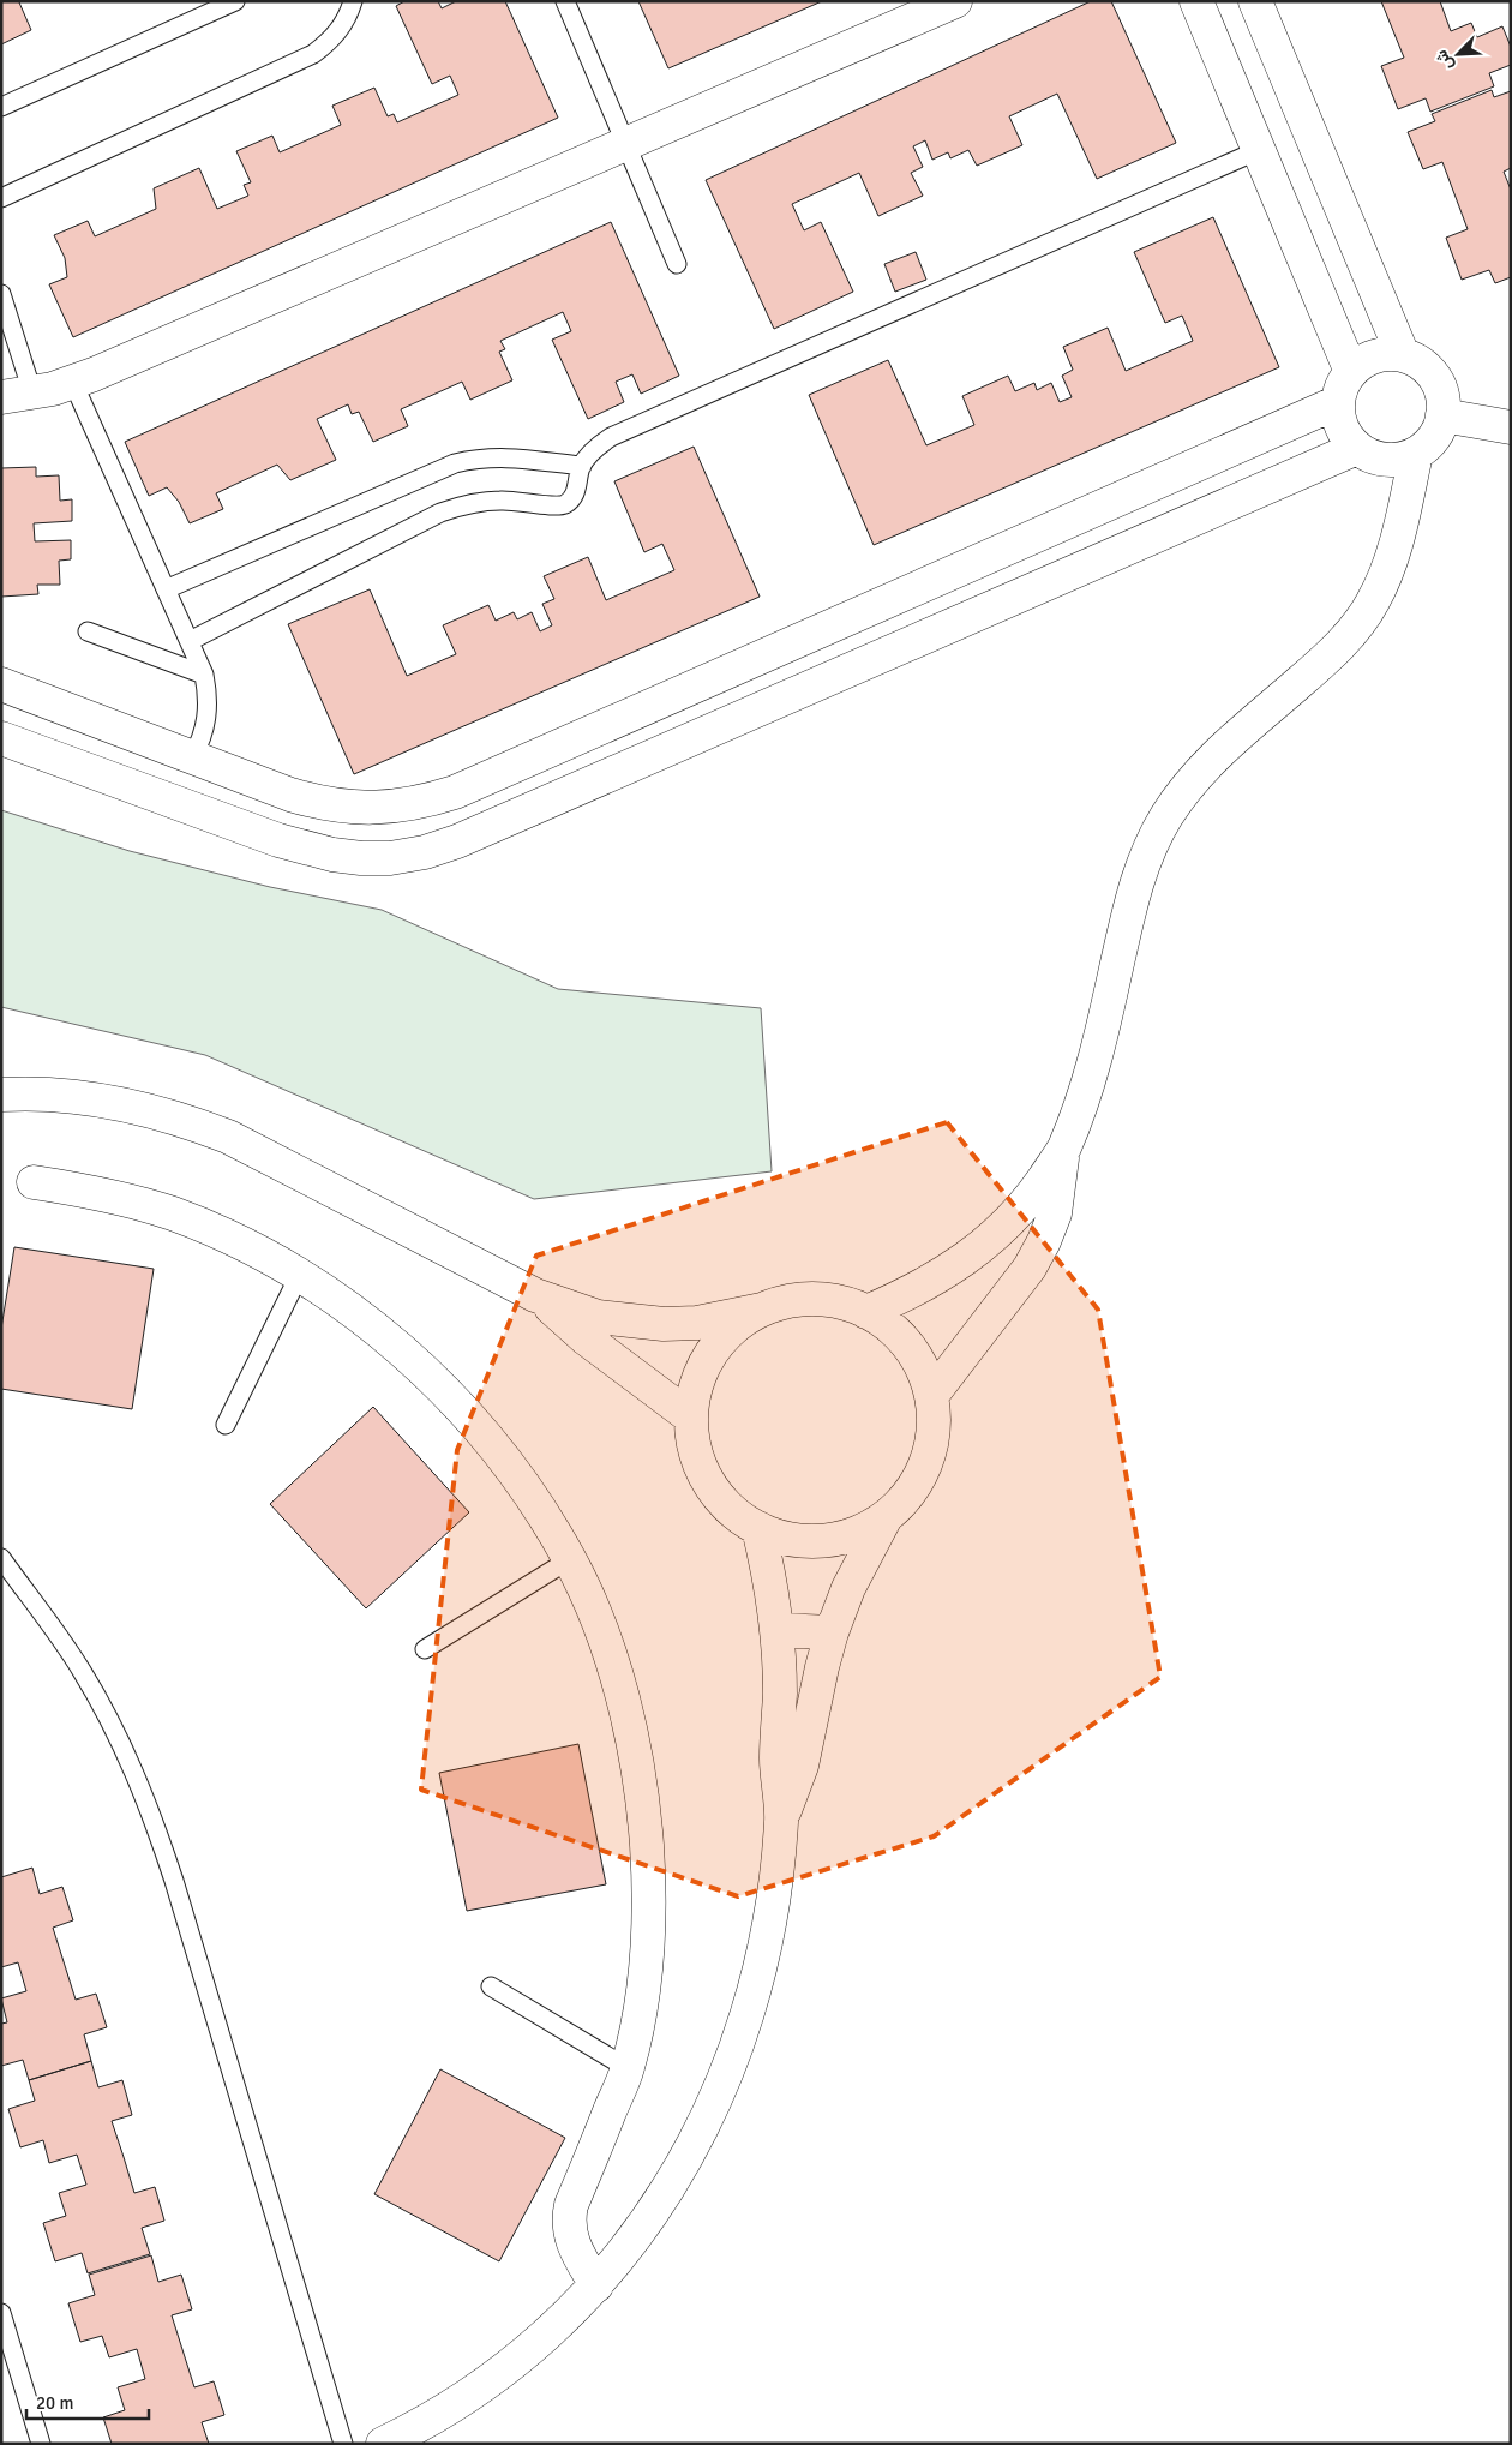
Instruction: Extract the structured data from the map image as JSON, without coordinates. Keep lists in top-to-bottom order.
{
  "scale_bar": "20 m",
  "north": "bottom left"
}
